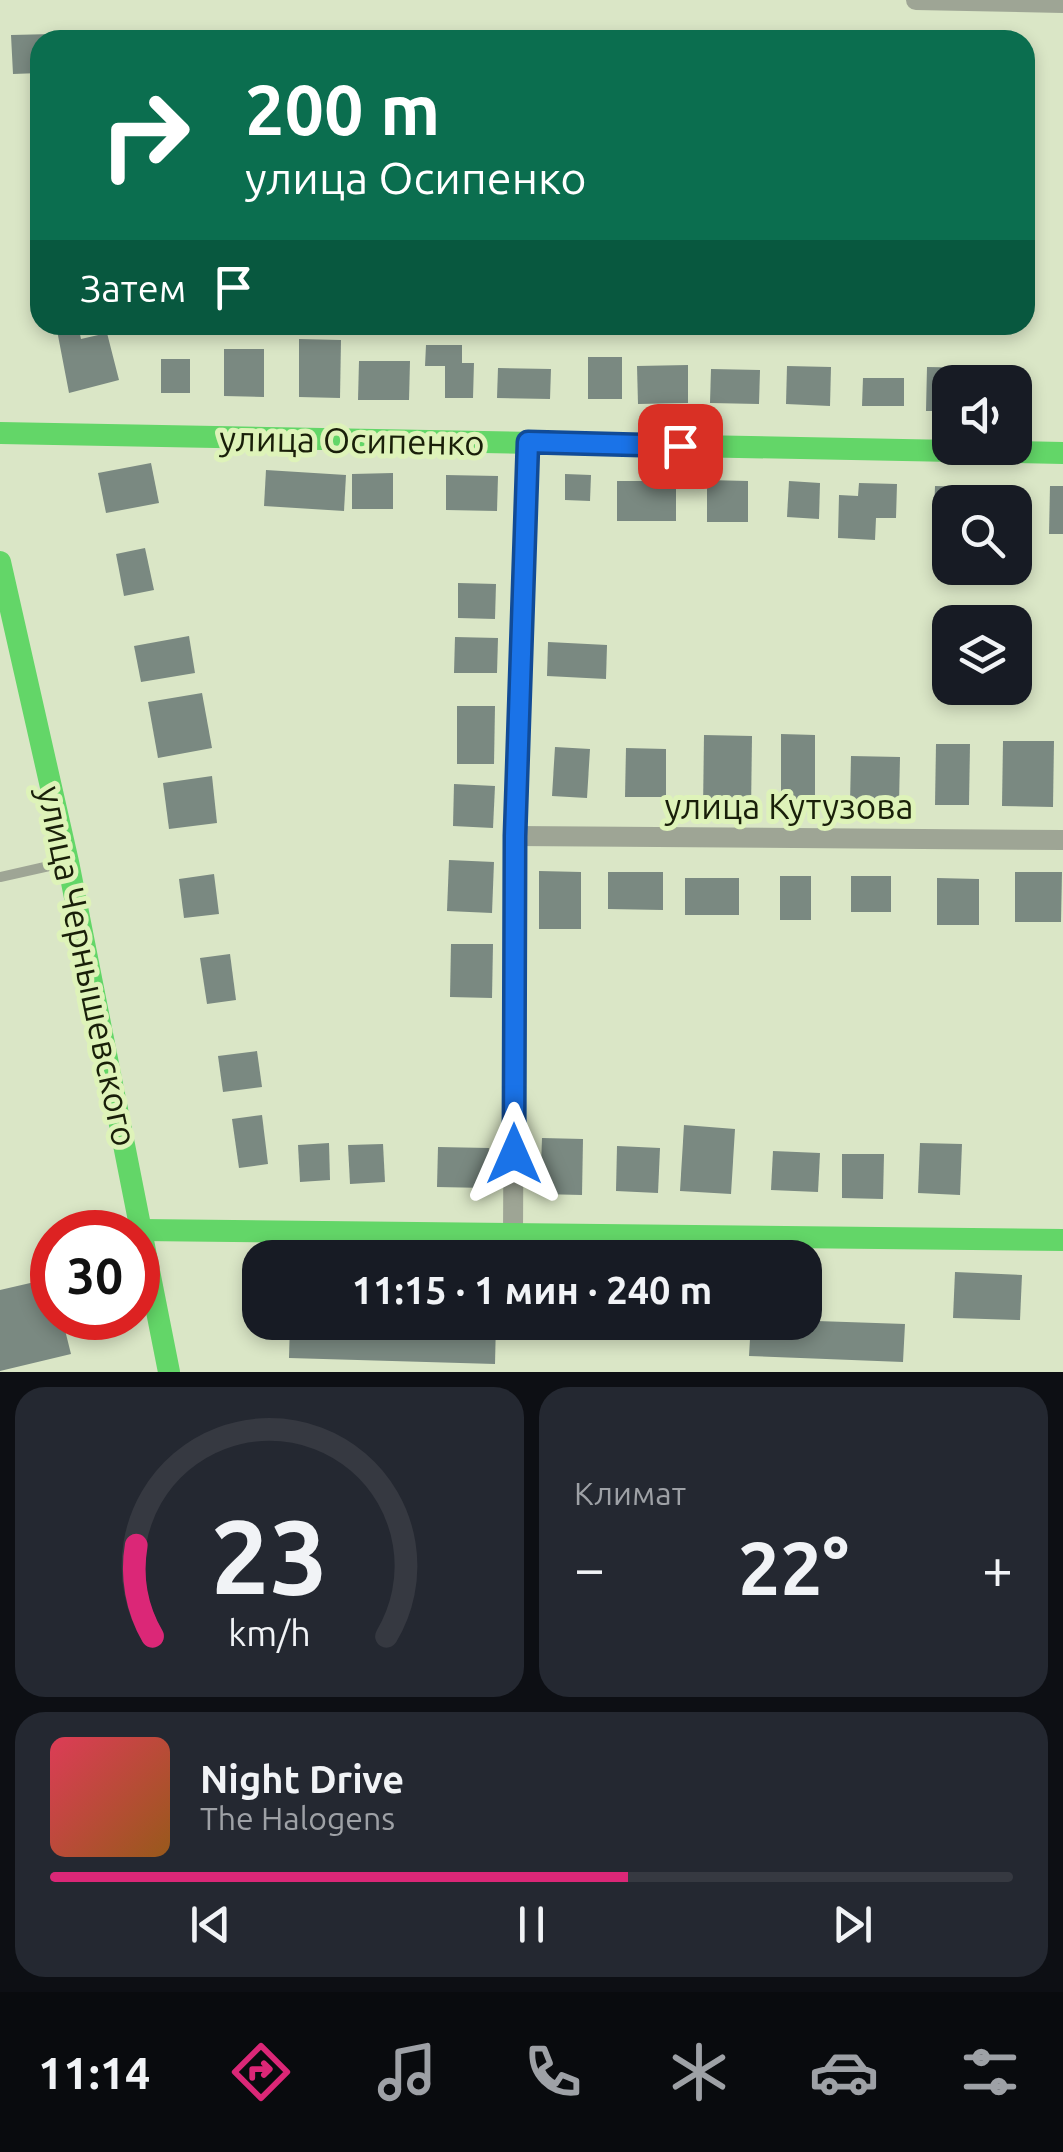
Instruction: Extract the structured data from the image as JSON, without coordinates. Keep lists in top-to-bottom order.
{
  "streets": {
    "street": ["улица Осипенко", "улица Кутузова", "улица Чернышевского"]
  },
  "page": {
    "turn": ["200 m", "улица Осипенко"],
    "then": "Затем",
    "limit": "30",
    "trip": "11:15 · 1 мин · 240 m",
    "tile": "Климат",
    "heat": ["−", "22°", "+"],
    "song": ["Night Drive", "The Halogens"],
    "tabs": "11:14",
    "gauge": ["23", "km/h"]
  }
}
